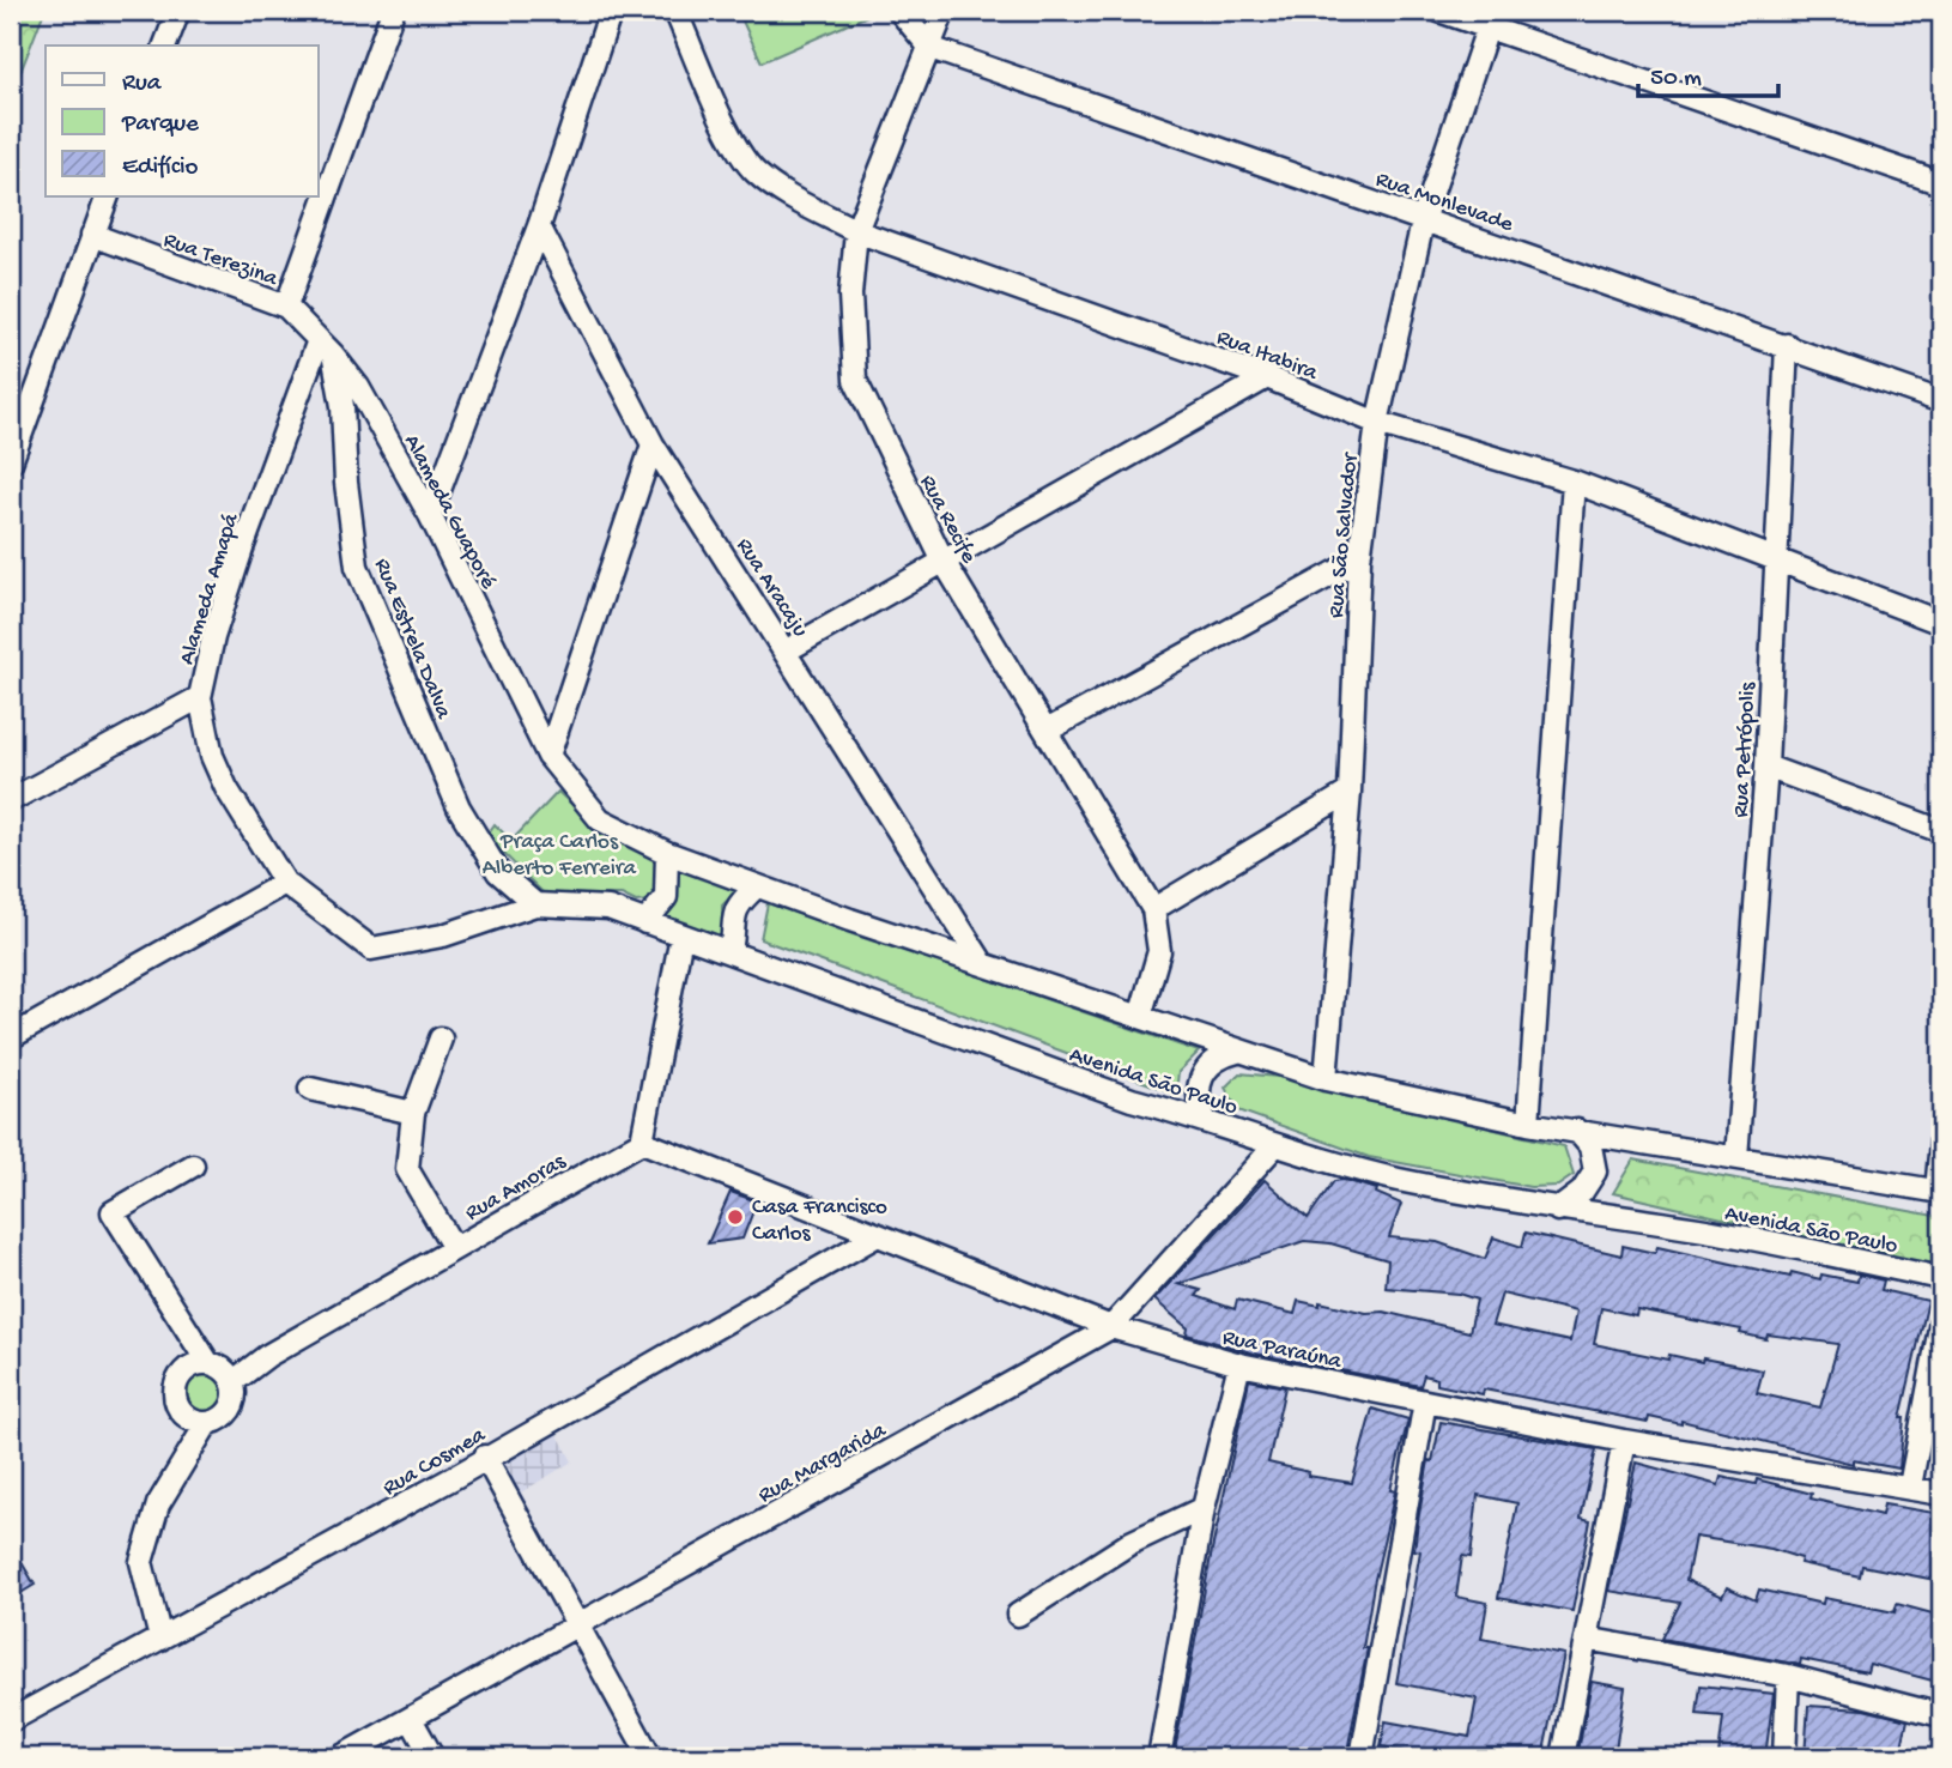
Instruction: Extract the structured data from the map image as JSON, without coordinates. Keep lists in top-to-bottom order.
{
  "streets": {
    "street": [
      "Rua Monlevade",
      "Rua Terezina",
      "Rua Itabira",
      "Alameda Guaporé",
      "Rua Recife",
      "Rua São Salvador",
      "Rua Aracaju",
      "Alameda Amapá",
      "Rua Estrela Dalva",
      "Rua Petrópolis",
      "Avenida São Paulo",
      "Rua Amoras",
      "Rua Paraúna",
      "Rua Cosmea",
      "Rua Margarida"
    ]
  },
  "crossings": [
    ["Rua Monlevade", "Rua Recife"],
    ["Rua Monlevade", "Rua São Salvador"],
    ["Rua Monlevade", "Rua Petrópolis"],
    ["Rua Terezina", "Alameda Guaporé"],
    ["Rua Itabira", "Rua Recife"],
    ["Rua Itabira", "Rua São Salvador"],
    ["Rua Itabira", "Rua Petrópolis"],
    ["Alameda Guaporé", "Alameda Amapá"],
    ["Alameda Guaporé", "Rua Estrela Dalva"],
    ["Alameda Amapá", "Rua Estrela Dalva"],
    ["Alameda Amapá", "Avenida São Paulo"],
    ["Rua Estrela Dalva", "Avenida São Paulo"],
    ["Avenida São Paulo", "Rua Margarida"],
    ["Rua Amoras", "Rua Paraúna"],
    ["Rua Paraúna", "Rua Cosmea"],
    ["Rua Paraúna", "Rua Margarida"]
  ],
  "parks": ["Praça Carlos Alberto Ferreira"],
  "places": ["Casa Francisco Carlos"],
  "legend": ["Rua", "Parque", "Edifício"],
  "scale_bar": "50 m"
}
